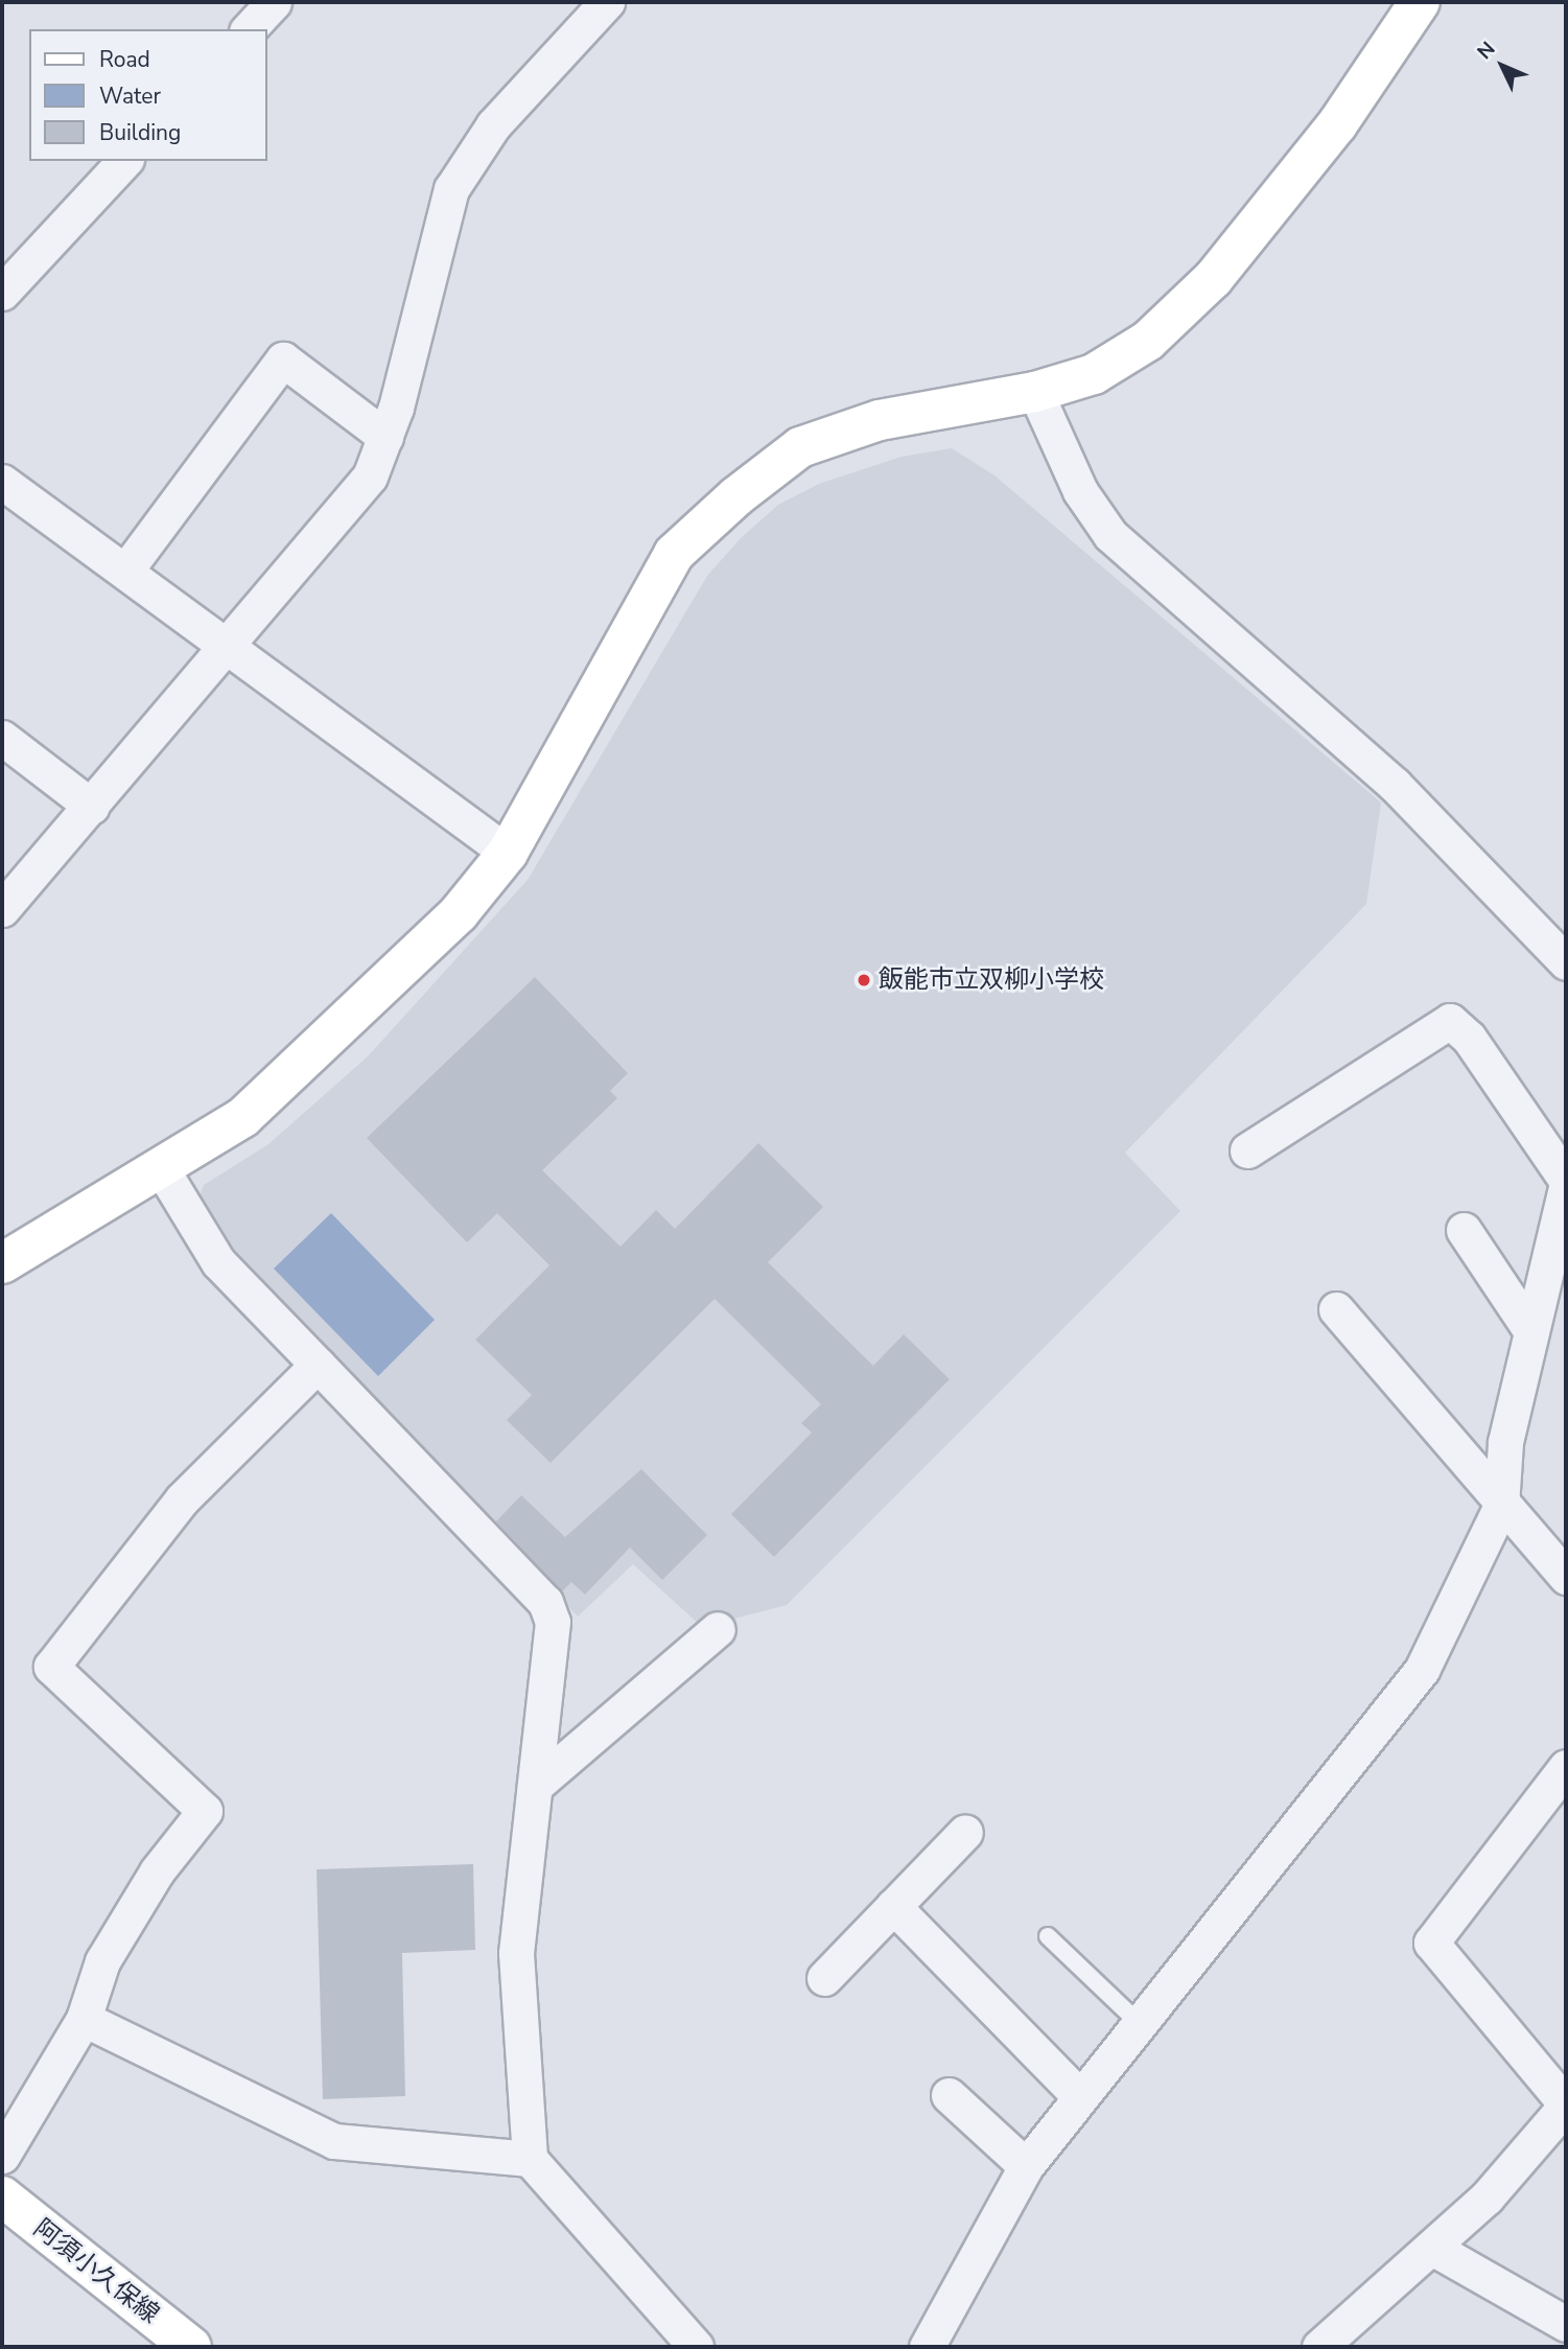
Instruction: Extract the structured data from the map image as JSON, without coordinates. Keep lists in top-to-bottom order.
{
  "streets": {
    "street": ["阿須小久保線"]
  },
  "places": ["飯能市立双柳小学校"],
  "legend": ["Road", "Water", "Building"],
  "north": "top left"
}
